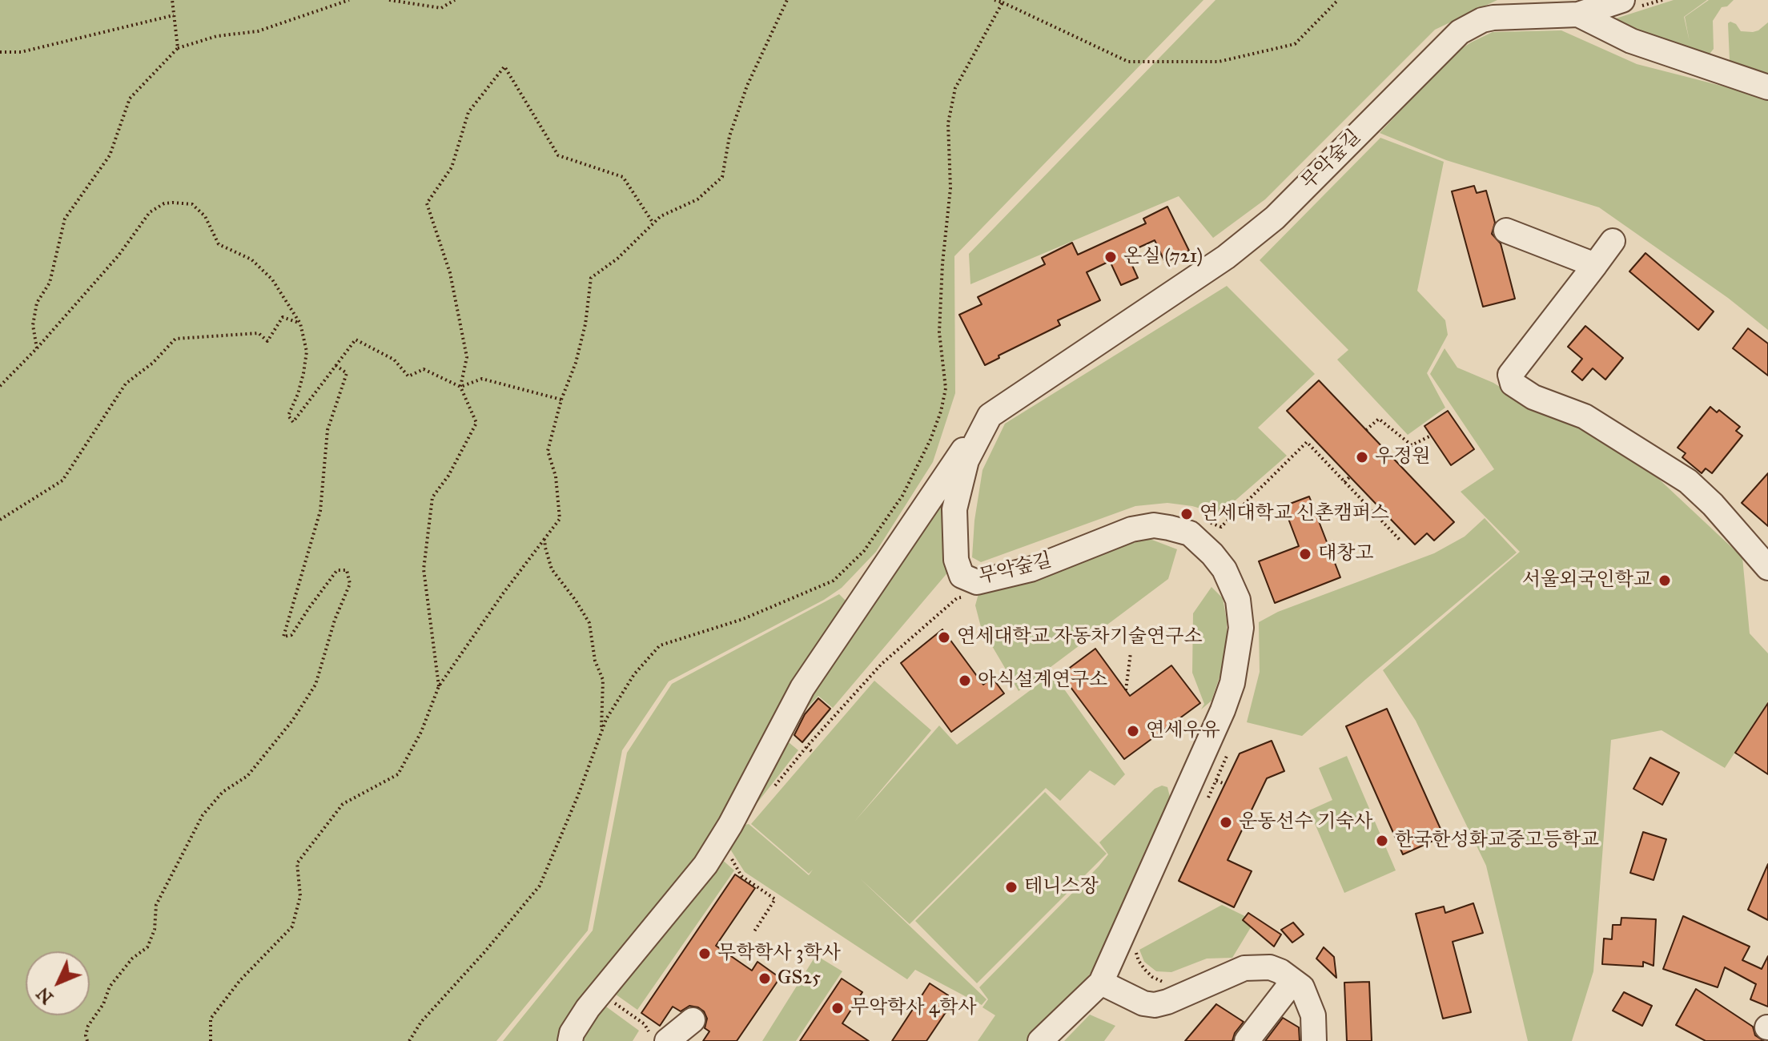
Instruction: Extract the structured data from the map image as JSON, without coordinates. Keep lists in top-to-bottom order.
{
  "streets": {
    "street": ["무악숲길"]
  },
  "places": [
    "온실 (721)",
    "우정원",
    "연세대학교 신촌캠퍼스",
    "대창고",
    "서울외국인학교",
    "연세대학교 자동차기술연구소",
    "아식설계연구소",
    "연세우유",
    "운동선수 기숙사",
    "한국한성화교중고등학교",
    "테니스장",
    "무학학사 3학사",
    "GS25",
    "무악학사 4학사"
  ],
  "north": "bottom left"
}
